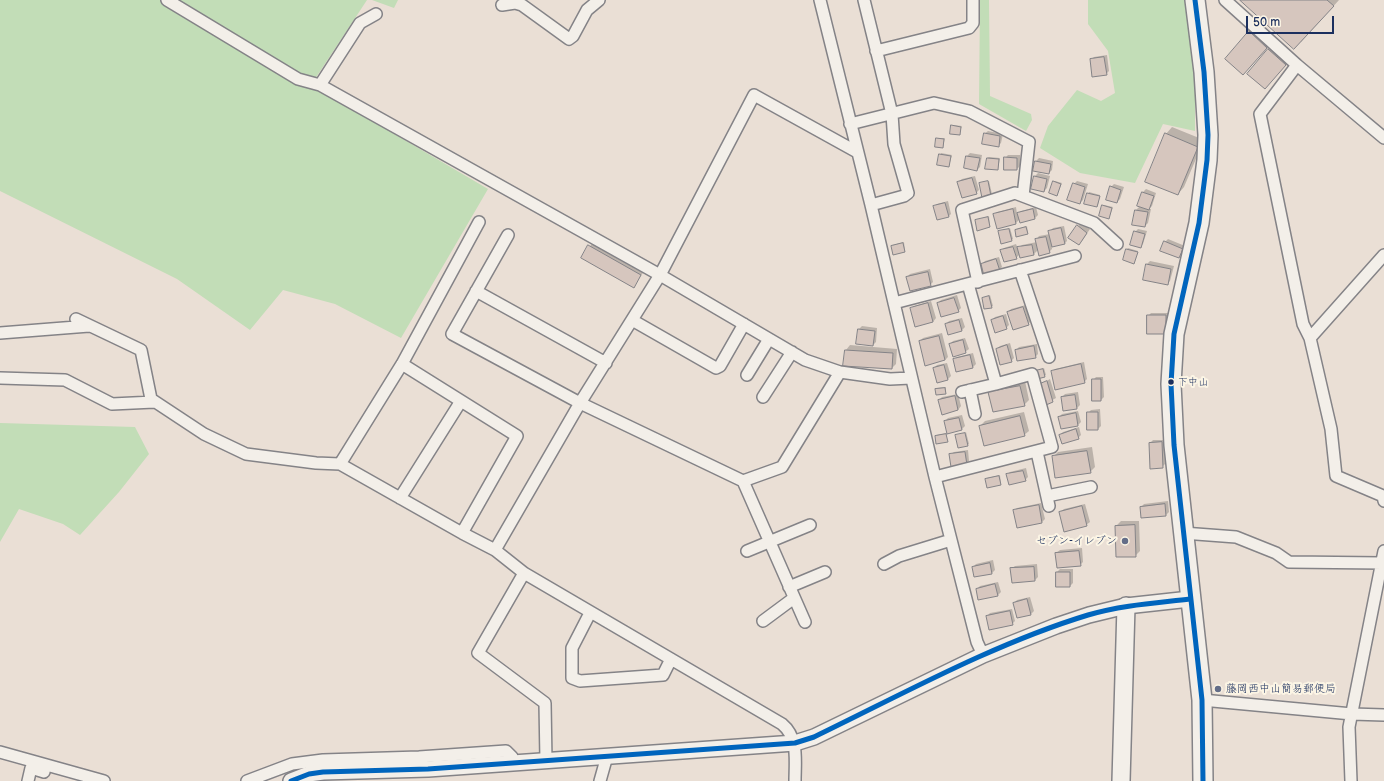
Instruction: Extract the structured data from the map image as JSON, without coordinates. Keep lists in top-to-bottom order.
{
  "places": ["下中山", "セブン-イレブン", "藤岡西中山簡易郵便局"],
  "scale_bar": "50 m"
}
